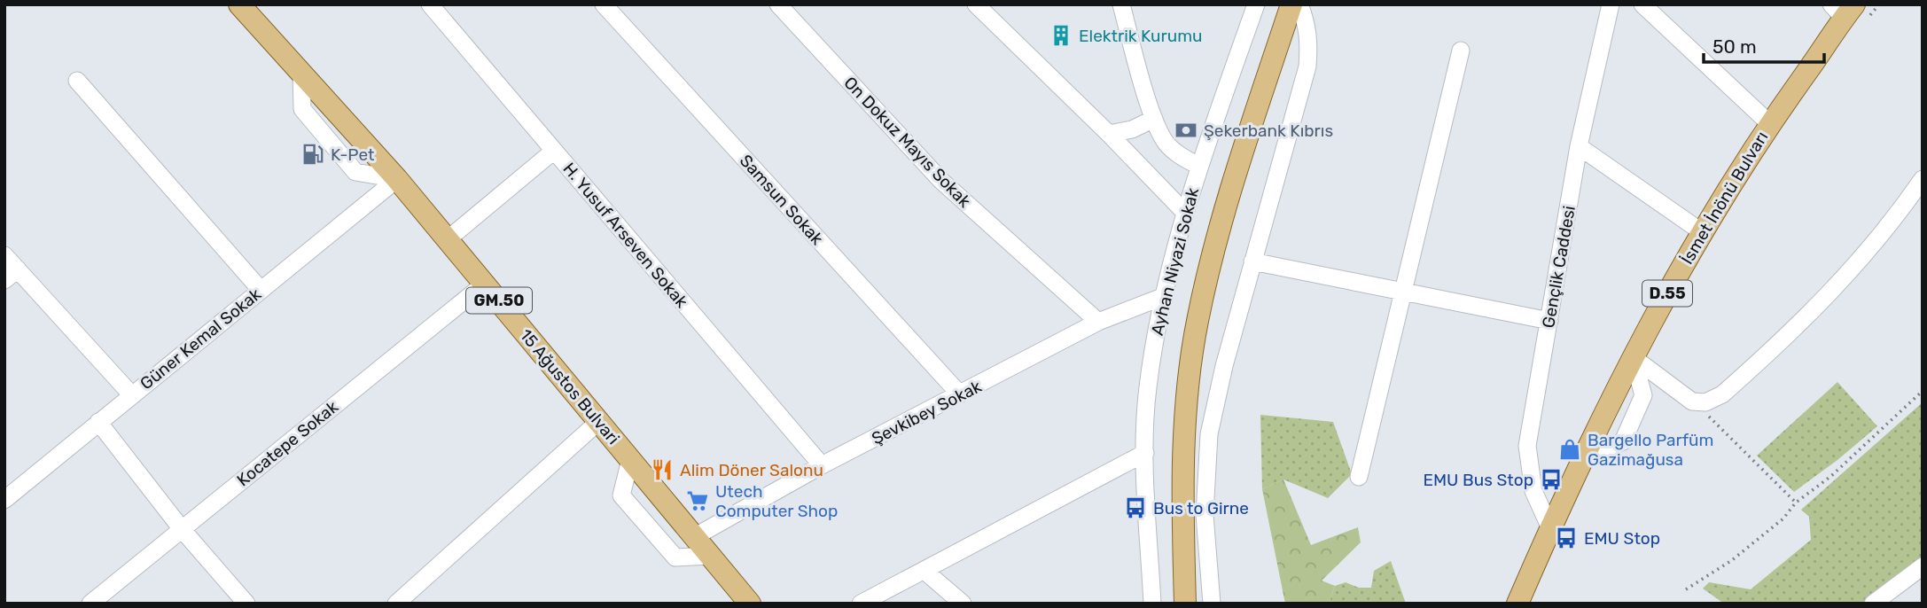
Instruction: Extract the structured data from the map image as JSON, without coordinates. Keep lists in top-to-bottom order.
{
  "streets": {
    "main road": [
      "İsmet İnönü Bulvarı",
      "D.55",
      "GM.50",
      "15 Ağustos Bulvari"
    ],
    "street": [
      "On Dokuz Mayıs Sokak",
      "Samsun Sokak",
      "H. Yusuf Arseven Sokak",
      "Ayhan Niyazi Sokak",
      "Gençlik Caddesi",
      "Güner Kemal Sokak",
      "Şevkibey Sokak",
      "Kocatepe Sokak"
    ]
  },
  "crossings": [
    ["On Dokuz Mayıs Sokak", "Şevkibey Sokak"],
    ["İsmet İnönü Bulvarı", "Gençlik Caddesi"],
    ["Samsun Sokak", "Şevkibey Sokak"],
    ["H. Yusuf Arseven Sokak", "Şevkibey Sokak"],
    ["Ayhan Niyazi Sokak", "Şevkibey Sokak"],
    ["Güner Kemal Sokak", "15 Ağustos Bulvari"],
    ["15 Ağustos Bulvari", "Şevkibey Sokak"],
    ["15 Ağustos Bulvari", "Kocatepe Sokak"]
  ],
  "places": {
    "building": ["Elektrik Kurumu"],
    "bank": ["Şekerbank Kıbrıs"],
    "fuel station": ["K-Pet"],
    "shop": ["Bargello Parfüm Gazimağusa"],
    "restaurant": ["Alim Döner Salonu"],
    "bus stop": ["EMU Bus Stop", "Bus to Girne", "EMU Stop"],
    "supermarket": ["Utech Computer Shop"]
  },
  "scale_bar": "50 m"
}
